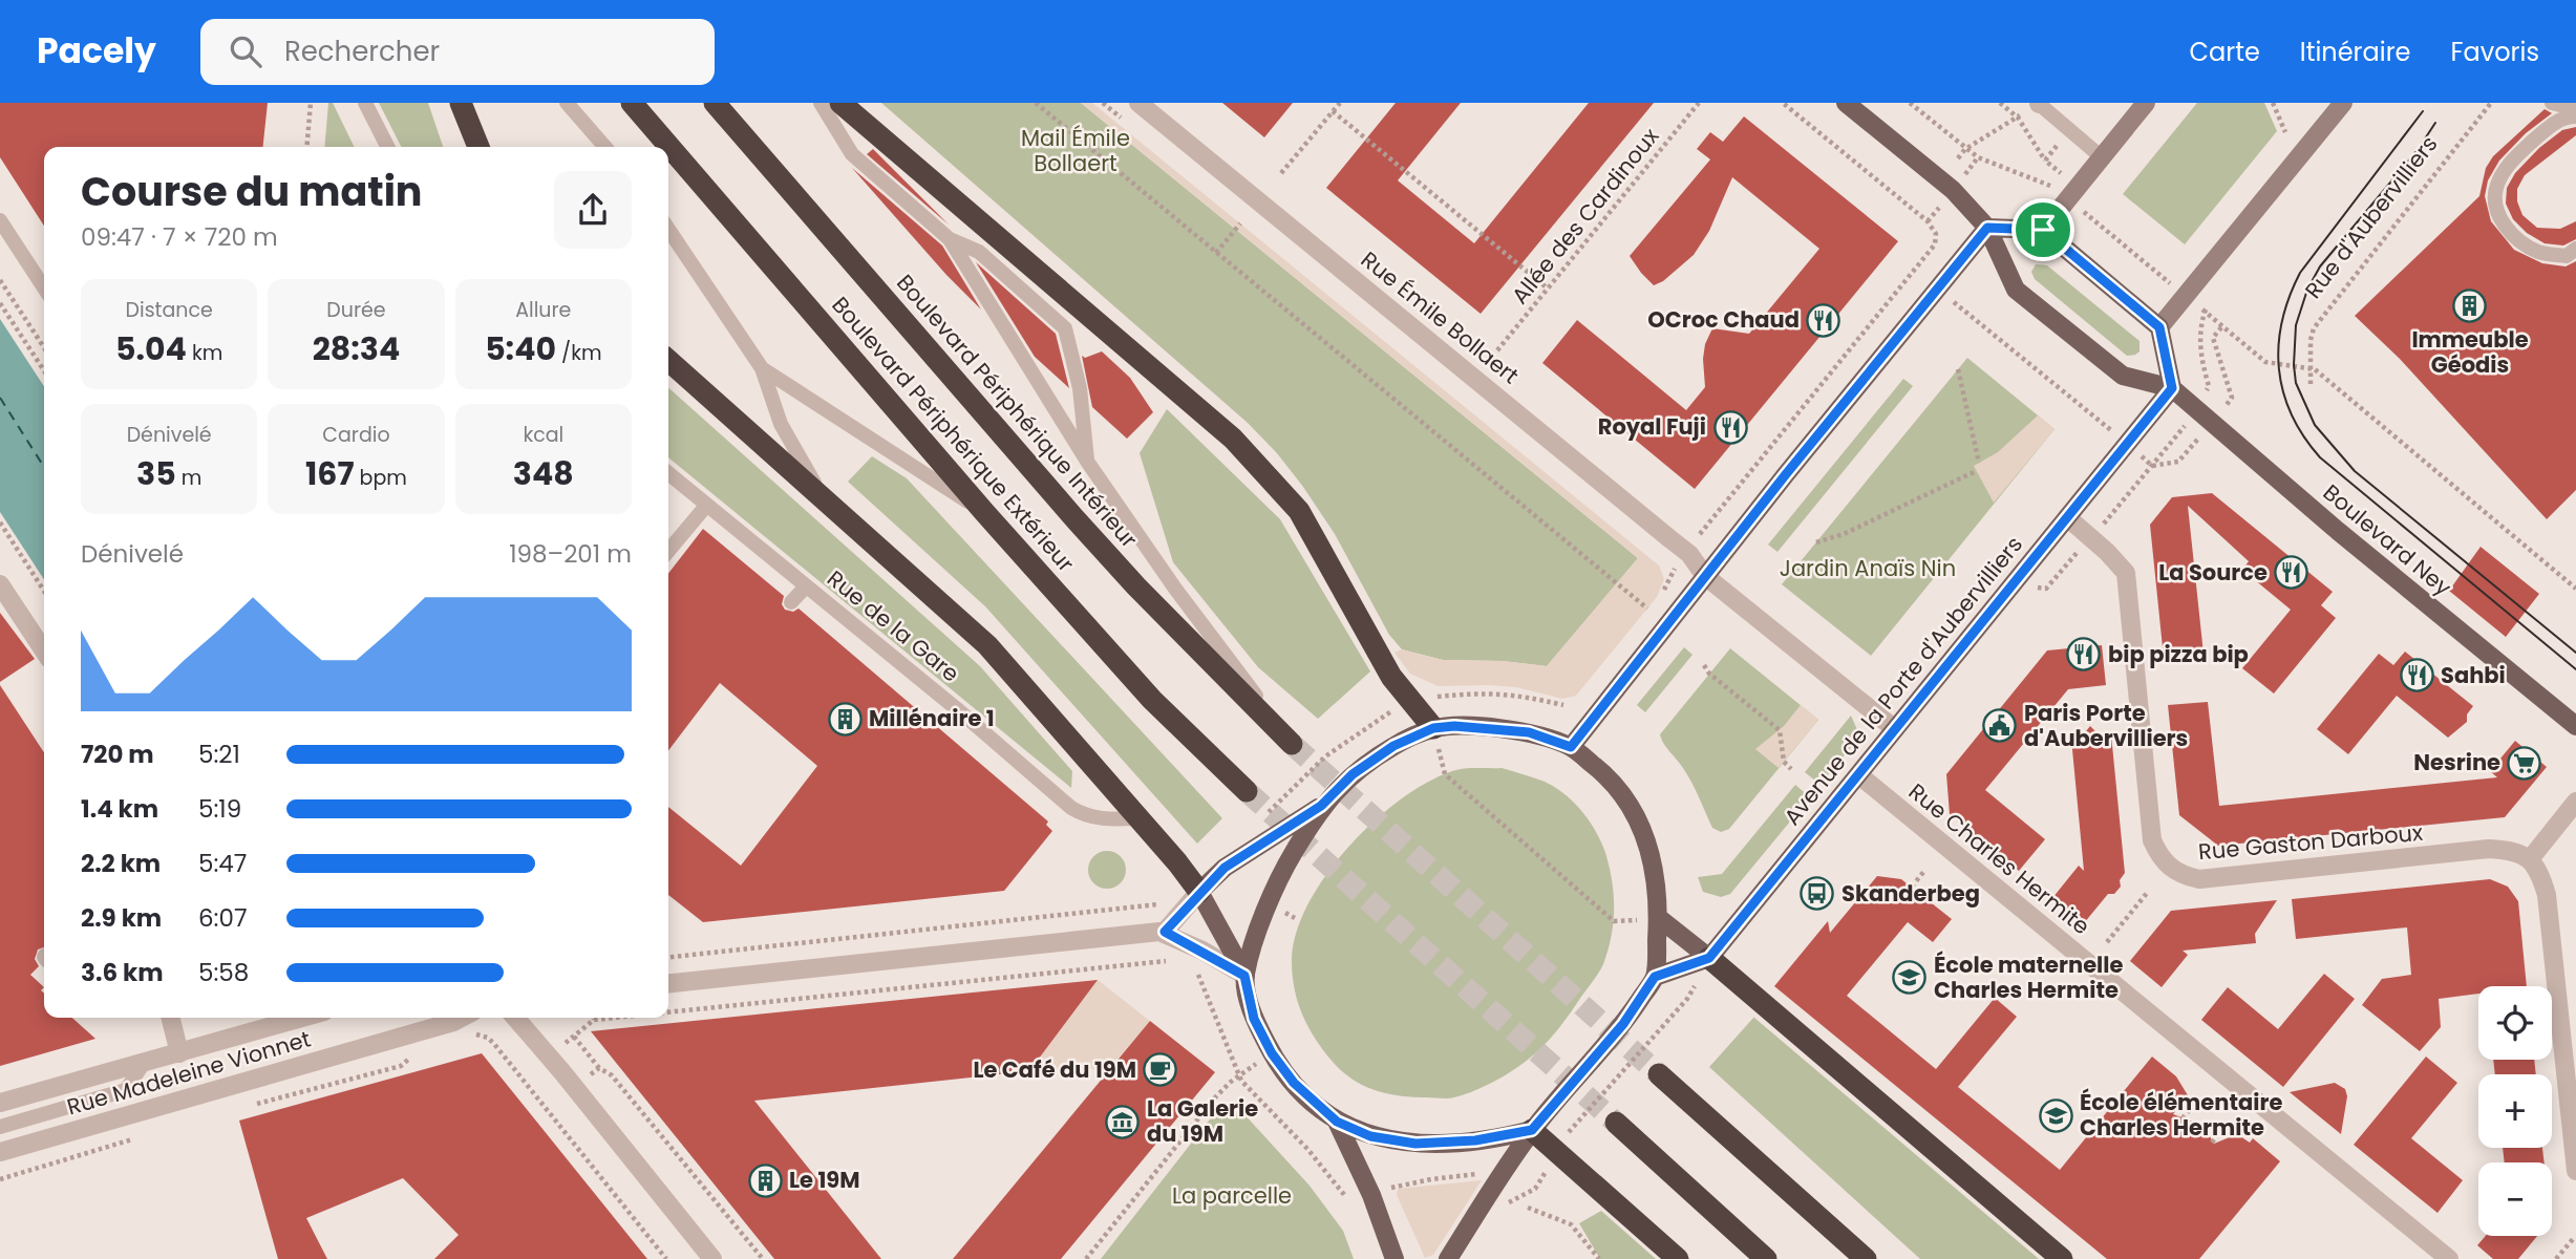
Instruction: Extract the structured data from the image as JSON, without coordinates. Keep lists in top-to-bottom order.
{
  "streets": {
    "highway": ["Boulevard Périphérique Intérieur", "Boulevard Périphérique Extérieur"],
    "main road": ["Boulevard Ney", "Avenue de la Porte d'Aubervilliers"],
    "street": [
      "Rue Émile Bollaert",
      "Rue Gaston Darboux",
      "Rue Charles Hermite",
      "Rue Madeleine Vionnet"
    ],
    "lane": ["Rue de la Gare"],
    "path": ["Allée des Cardinoux", "Rue d'Aubervilliers"]
  },
  "crossings": [
    ["Rue Émile Bollaert", "Avenue de la Porte d'Aubervilliers"],
    ["Boulevard Ney", "Avenue de la Porte d'Aubervilliers"],
    ["Avenue de la Porte d'Aubervilliers", "Rue Gaston Darboux"],
    ["Avenue de la Porte d'Aubervilliers", "Rue Charles Hermite"]
  ],
  "parks": ["Mail Émile Bollaert", "Jardin Anaïs Nin", "La parcelle"],
  "places": {
    "building": ["Immeuble Géodis", "Millénaire 1", "Le 19M"],
    "restaurant": [
      "OCroc Chaud",
      "Royal Fuji",
      "La Source",
      "bip pizza bip",
      "Sahbi"
    ],
    "public building": ["Paris Porte d'Aubervilliers"],
    "supermarket": ["Nesrine"],
    "bus stop": ["Skanderbeg"],
    "school or university": ["École maternelle Charles Hermite", "École élémentaire Charles Hermite"],
    "cafe": ["Le Café du 19M"],
    "museum": ["La Galerie du 19M"]
  },
  "page": {
    "header": "Pacely",
    "search": "Rechercher",
    "nav": ["Carte", "Itinéraire", "Favoris"],
    "heading": ["Course du matin", "09:47 · 7 × 720 m"],
    "stats": [
      ["Distance", "5.04 km"],
      ["Durée", "28:34"],
      ["Allure", "5:40 /km"],
      ["Dénivelé", "35 m"],
      ["Cardio", "167 bpm"],
      ["kcal", "348"]
    ],
    "chart": ["Dénivelé", "198–201 m"],
    "list": [
      {
        "name": "720 m",
        "note": "5:21"
      },
      {
        "name": "1.4 km",
        "note": "5:19"
      },
      {
        "name": "2.2 km",
        "note": "5:47"
      },
      {
        "name": "2.9 km",
        "note": "6:07"
      },
      {
        "name": "3.6 km",
        "note": "5:58"
      }
    ],
    "map_buttons": ["+", "−"]
  }
}
